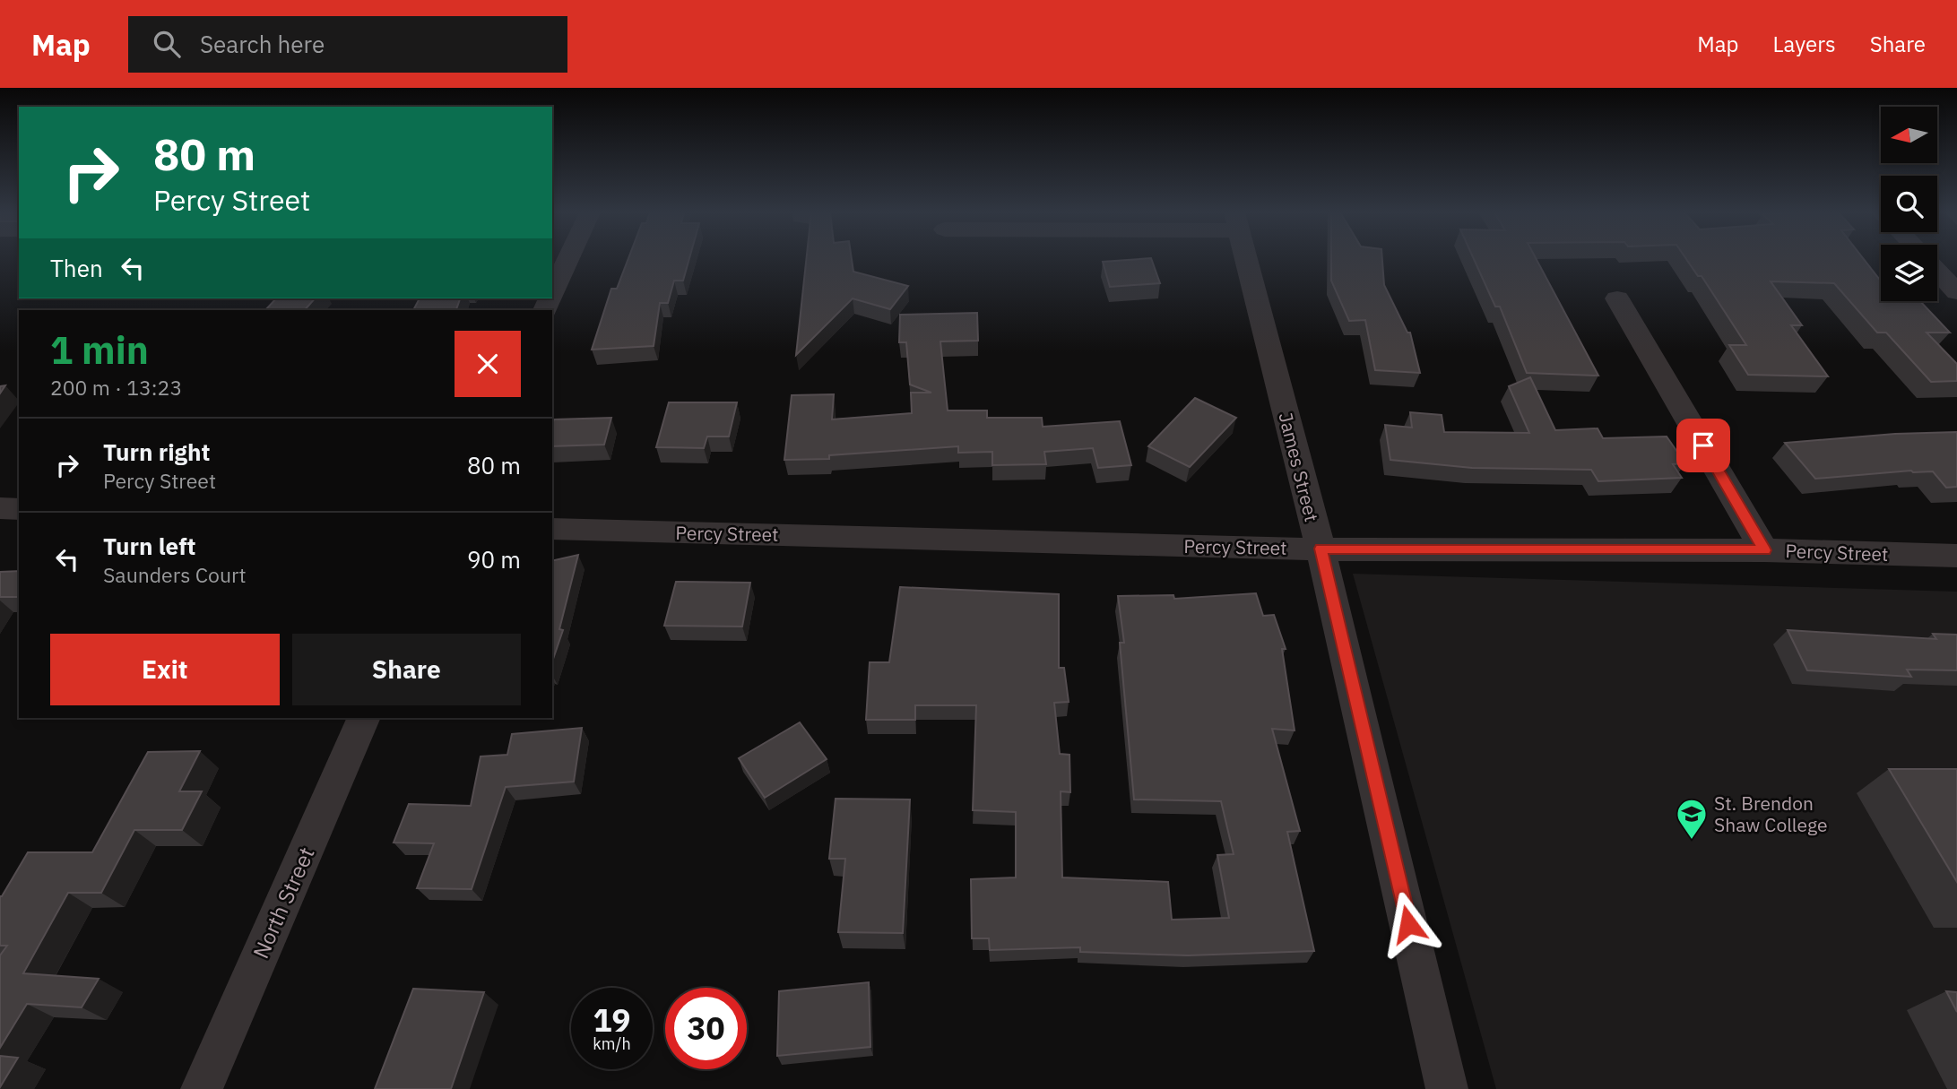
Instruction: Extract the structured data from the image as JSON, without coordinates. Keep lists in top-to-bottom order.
{
  "streets": {
    "street": ["James Street", "Percy Street", "North Street"]
  },
  "crossings": [
    ["James Street", "Percy Street"]
  ],
  "places": {
    "school or university": ["St. Brendon Shaw College"]
  },
  "north": "left",
  "page": {
    "header": "Map",
    "search": "Search here",
    "nav": ["Map", "Layers", "Share"],
    "turn": ["80 m", "Percy Street"],
    "then": "Then",
    "heading": ["1 min", "200 m · 13:23"],
    "list": [
      {
        "name": "Turn right",
        "note": "Percy Street",
        "value": "80 m"
      },
      {
        "name": "Turn left",
        "note": "Saunders Court",
        "value": "90 m"
      }
    ],
    "buttons": ["Exit", "Share"],
    "speed": "19 km/h",
    "limit": "30"
  }
}
